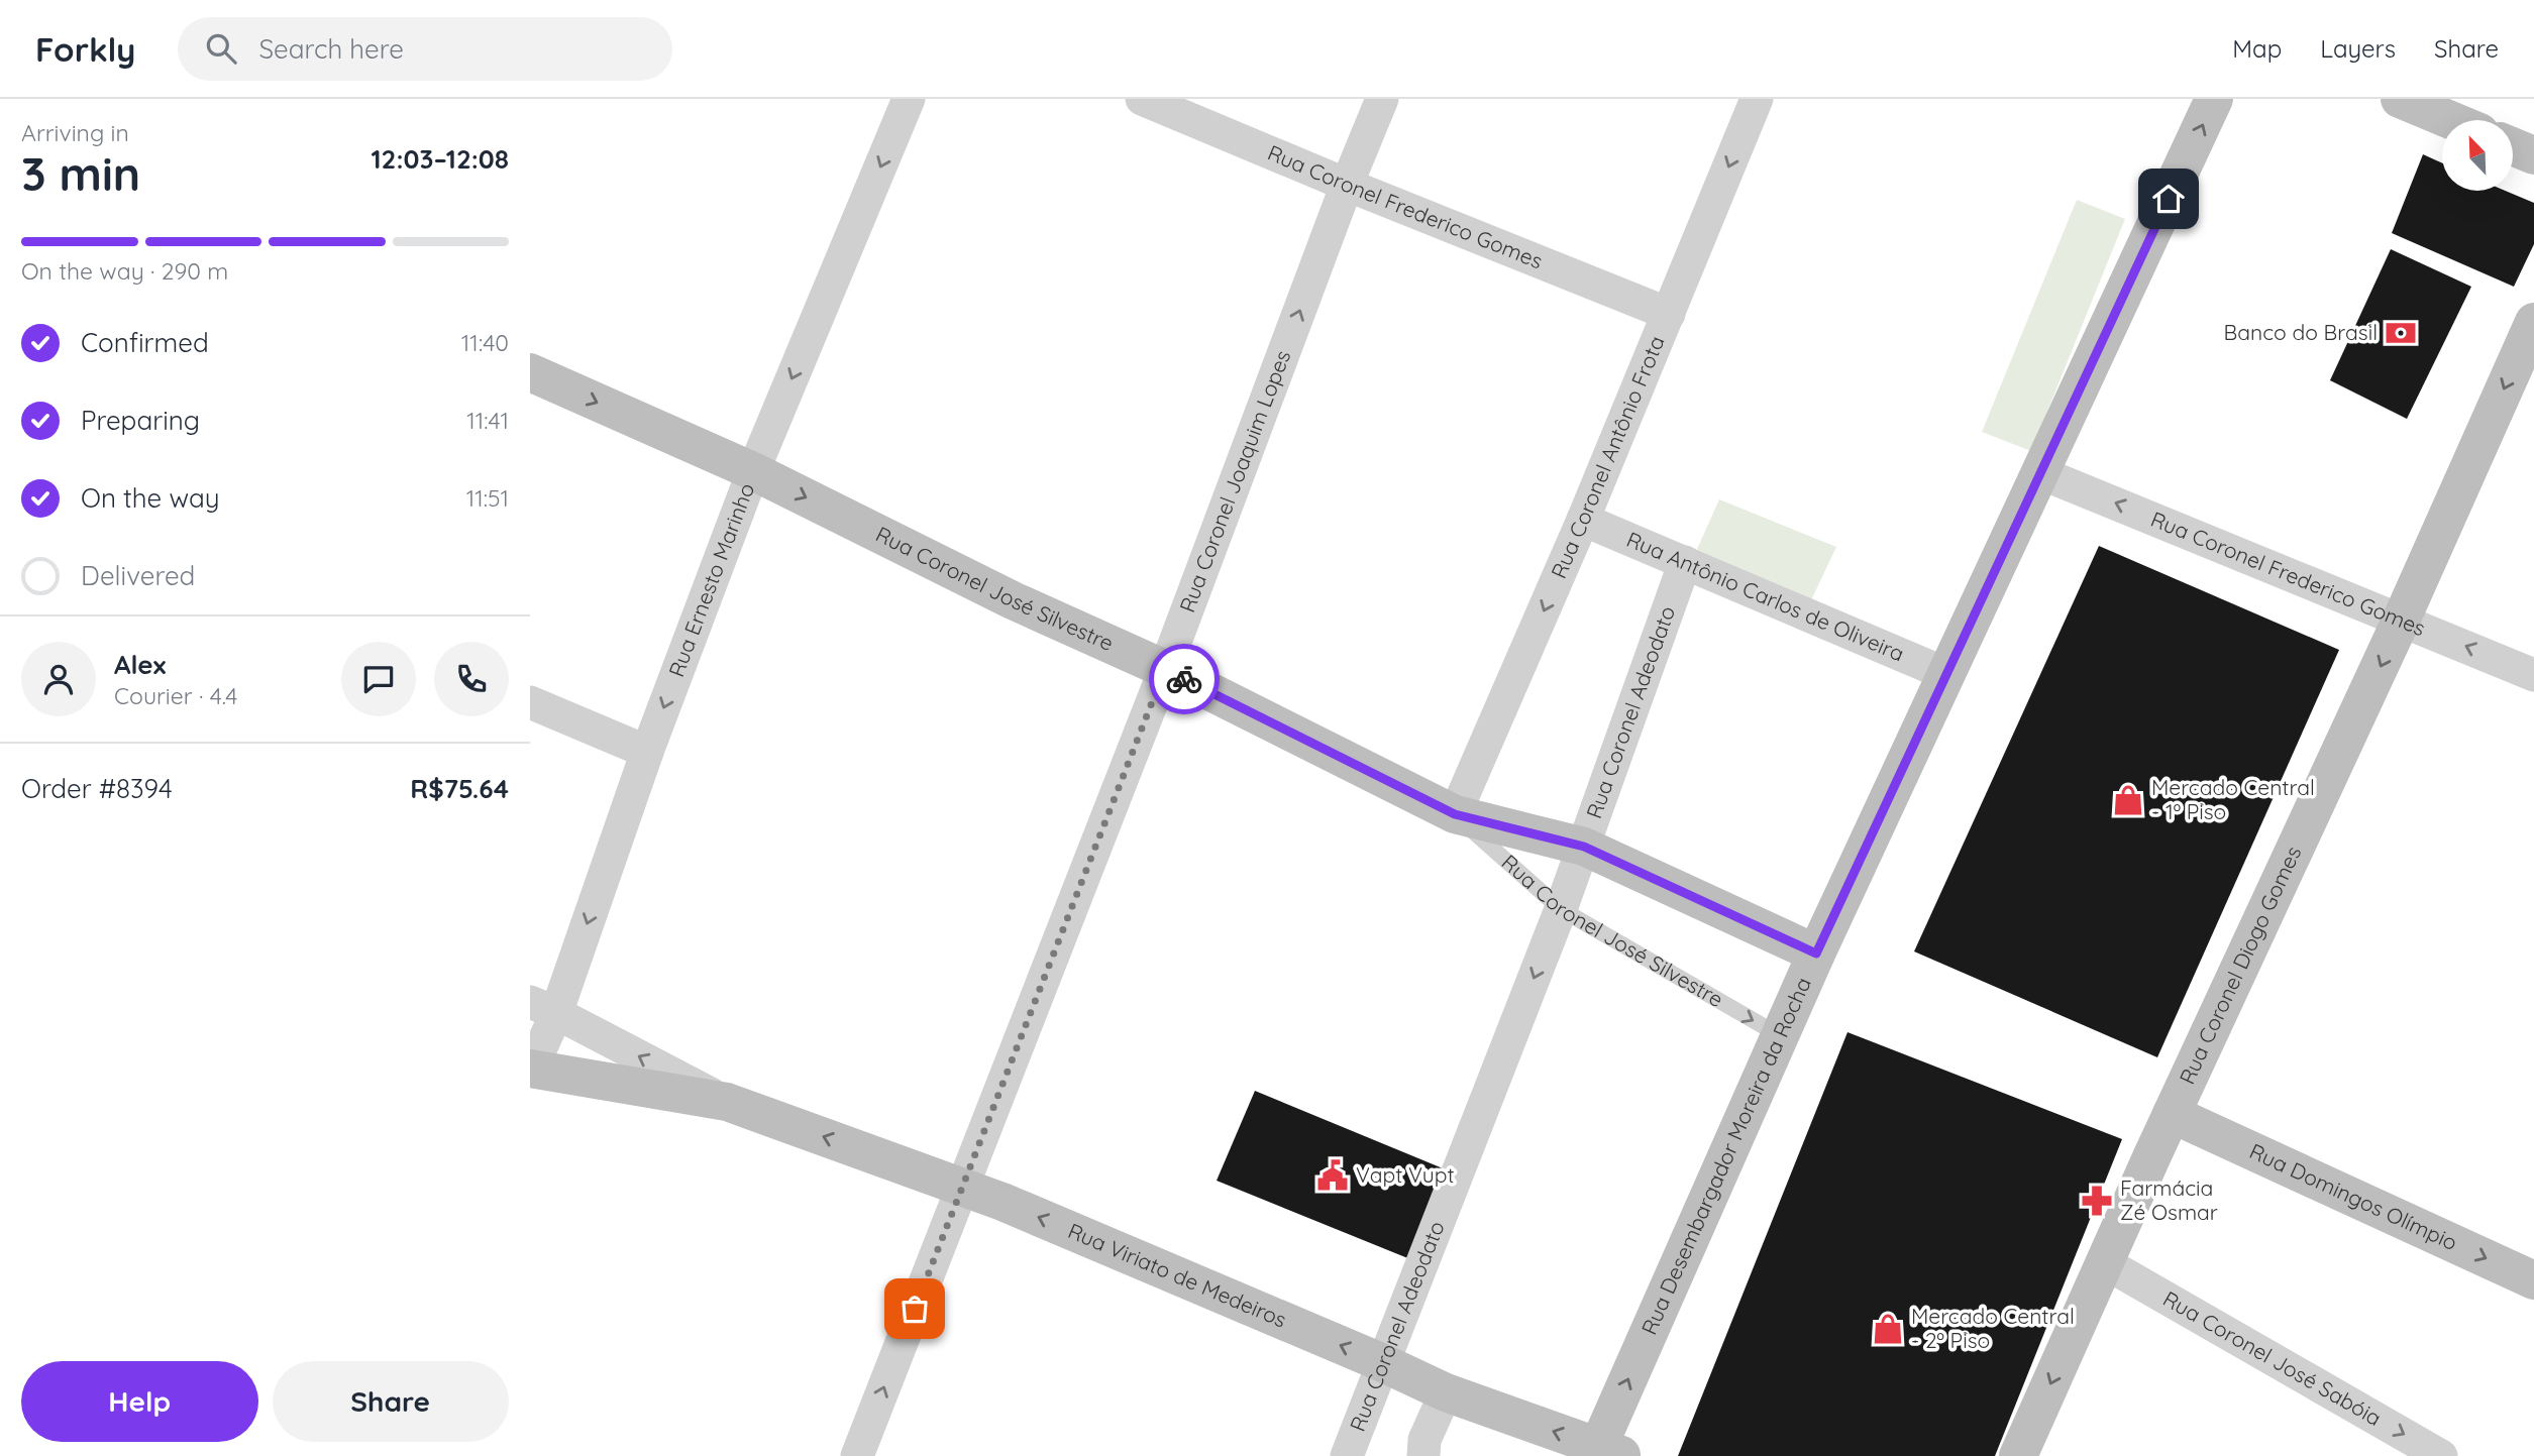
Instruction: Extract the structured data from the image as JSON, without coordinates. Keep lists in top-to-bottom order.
{
  "streets": {
    "main road": [
      "Rua Coronel José Silvestre",
      "Rua Coronel Diogo Gomes",
      "Rua Desembargador Moreira da Rocha",
      "Rua Domingos Olímpio",
      "Rua Viriato de Medeiros"
    ],
    "street": [
      "Rua Coronel Frederico Gomes",
      "Rua Coronel Antônio Frota",
      "Rua Coronel Joaquim Lopes",
      "Rua Ernesto Marinho",
      "Rua Antônio Carlos de Oliveira",
      "Rua Coronel Adeodato",
      "Rua Coronel José Sabóia"
    ]
  },
  "crossings": [
    ["Rua Coronel Frederico Gomes", "Rua Coronel Antônio Frota"],
    ["Rua Coronel Frederico Gomes", "Rua Coronel Joaquim Lopes"],
    ["Rua Coronel Frederico Gomes", "Rua Coronel Diogo Gomes"],
    ["Rua Coronel Frederico Gomes", "Rua Desembargador Moreira da Rocha"],
    ["Rua Coronel Antônio Frota", "Rua Coronel José Silvestre"],
    ["Rua Coronel Antônio Frota", "Rua Antônio Carlos de Oliveira"],
    ["Rua Coronel Joaquim Lopes", "Rua Coronel José Silvestre"],
    ["Rua Coronel Joaquim Lopes", "Rua Viriato de Medeiros"],
    ["Rua Ernesto Marinho", "Rua Coronel José Silvestre"],
    ["Rua Ernesto Marinho", "Rua Viriato de Medeiros"],
    ["Rua Coronel José Silvestre", "Rua Coronel Adeodato"],
    ["Rua Coronel José Silvestre", "Rua Desembargador Moreira da Rocha"],
    ["Rua Antônio Carlos de Oliveira", "Rua Coronel Adeodato"],
    ["Rua Antônio Carlos de Oliveira", "Rua Desembargador Moreira da Rocha"],
    ["Rua Coronel Adeodato", "Rua Viriato de Medeiros"],
    ["Rua Coronel Diogo Gomes", "Rua Domingos Olímpio"],
    ["Rua Coronel Diogo Gomes", "Rua Coronel José Sabóia"],
    ["Rua Desembargador Moreira da Rocha", "Rua Viriato de Medeiros"]
  ],
  "one_way": [
    "Rua Coronel Frederico Gomes",
    "Rua Coronel Antônio Frota",
    "Rua Coronel Joaquim Lopes",
    "Rua Ernesto Marinho",
    "Rua Coronel José Silvestre",
    "Rua Coronel Adeodato",
    "Rua Coronel Diogo Gomes",
    "Rua Desembargador Moreira da Rocha",
    "Rua Domingos Olímpio",
    "Rua Viriato de Medeiros",
    "Rua Coronel José Sabóia"
  ],
  "places": {
    "bank": ["Banco do Brasil"],
    "shop": ["Mercado Central - 1º Piso", "Mercado Central - 2º Piso"],
    "public building": ["Vapt Vupt"],
    "pharmacy": ["Farmácia Zé Osmar"]
  },
  "north": "top left",
  "page": {
    "header": "Forkly",
    "search": "Search here",
    "nav": ["Map", "Layers", "Share"],
    "heading": ["3 min", "Arriving in", "12:03–12:08"],
    "panel": [
      "Alex",
      "Courier · 4.4",
      "Order #8394",
      "R$75.64"
    ],
    "bar": "On the way · 290 m",
    "list": [
      ["Confirmed", "11:40"],
      ["Preparing", "11:41"],
      ["On the way", "11:51"],
      "Delivered"
    ],
    "buttons": ["Help", "Share"]
  }
}
